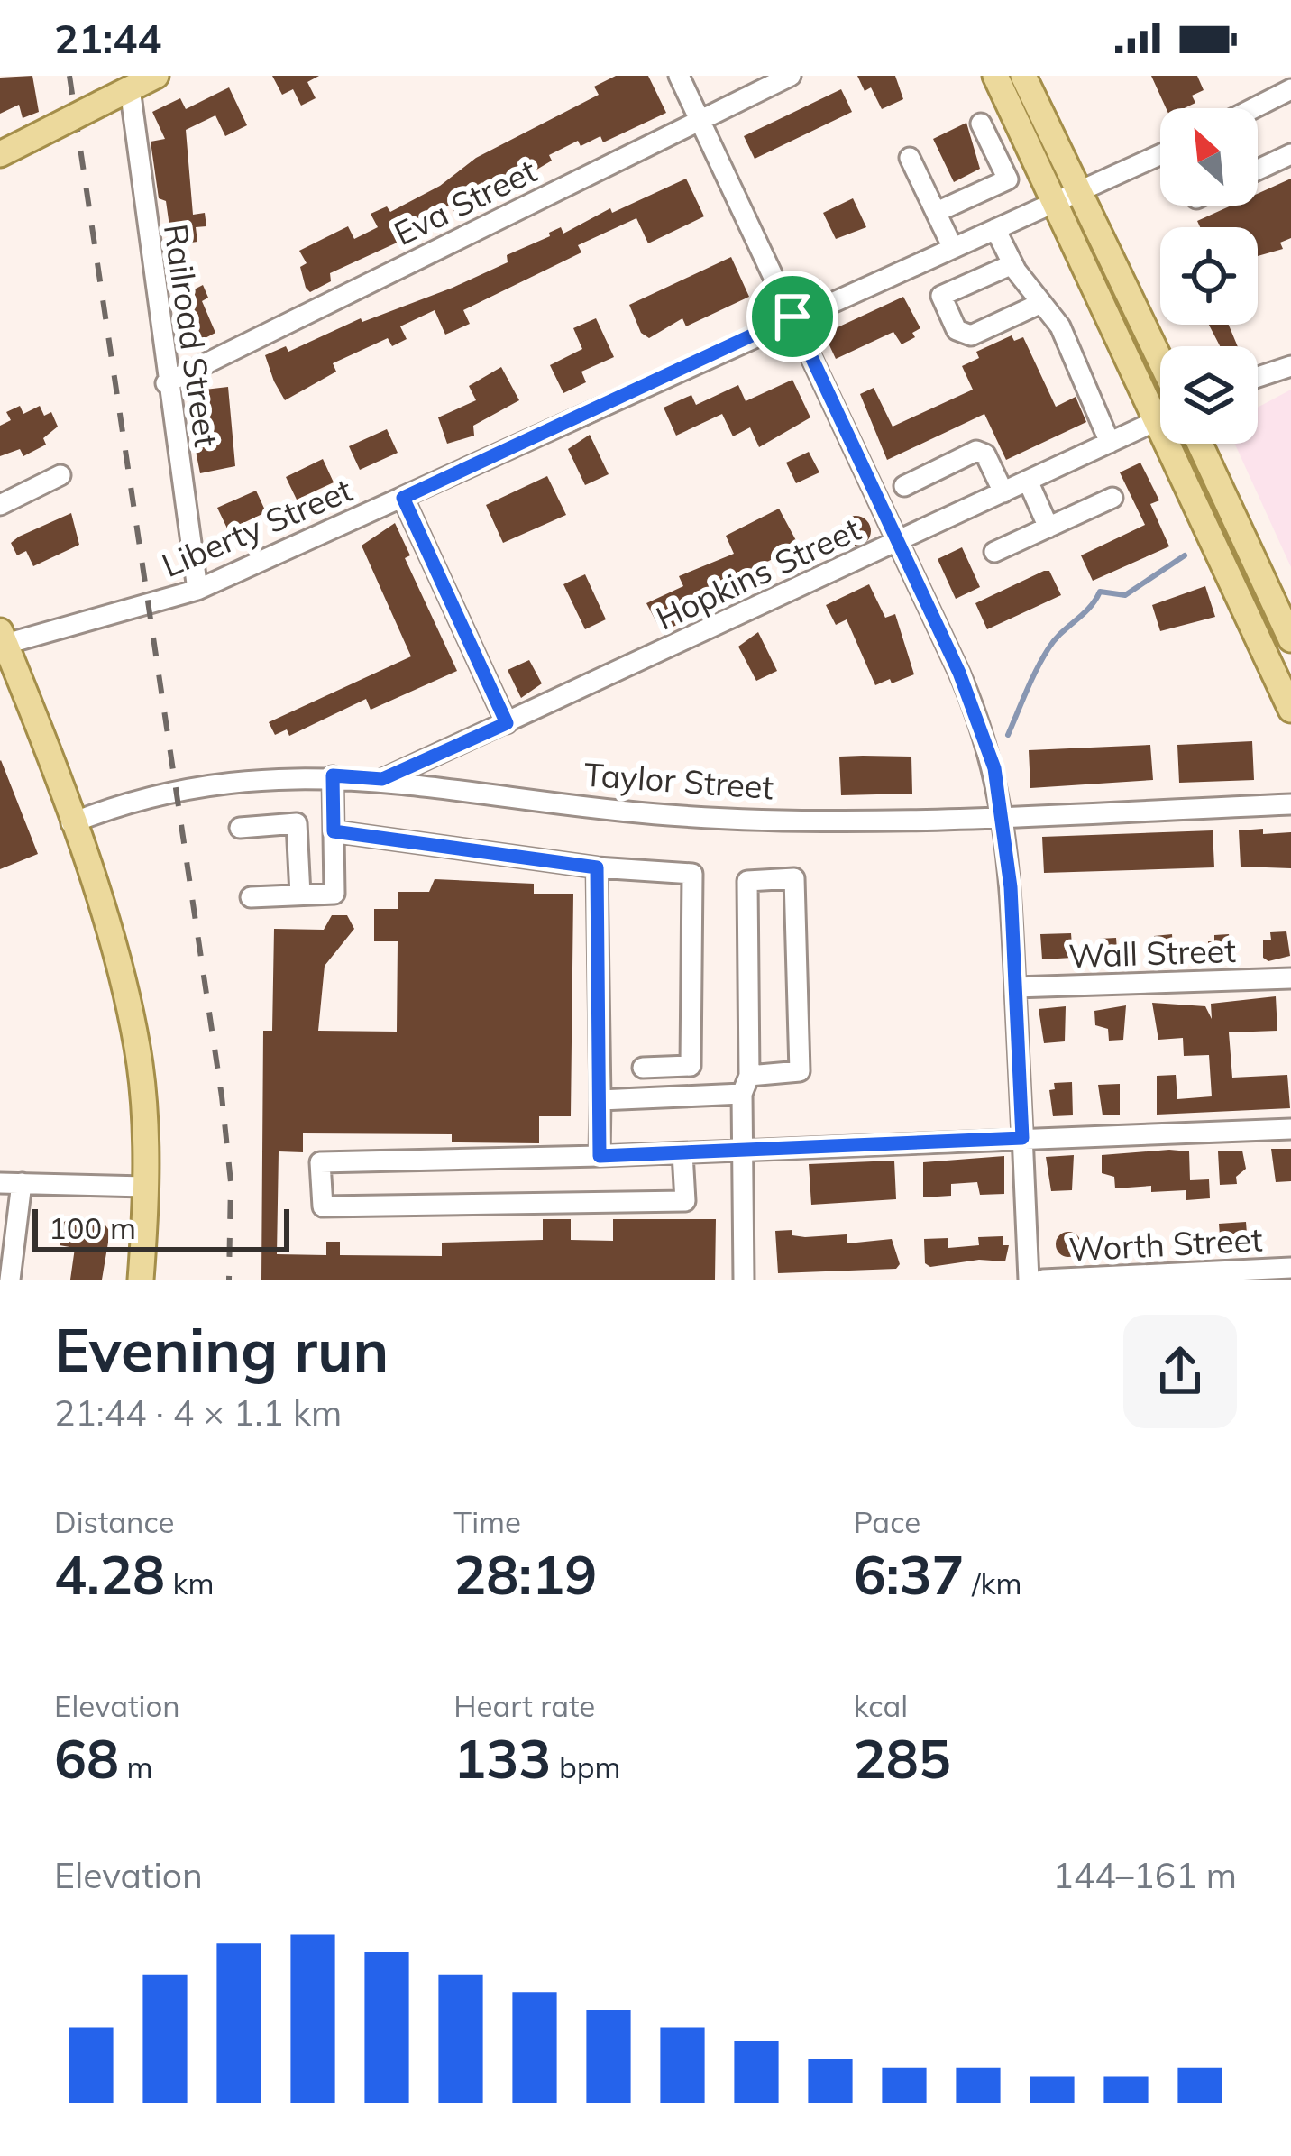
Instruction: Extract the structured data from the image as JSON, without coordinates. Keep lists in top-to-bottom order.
{
  "streets": {
    "street": [
      "Eva Street",
      "Railroad Street",
      "Liberty Street",
      "Hopkins Street",
      "Taylor Street",
      "Wall Street",
      "Worth Street"
    ]
  },
  "crossings": [
    ["Eva Street", "Railroad Street"],
    ["Railroad Street", "Liberty Street"],
    ["Hopkins Street", "Taylor Street"]
  ],
  "scale_bar": "100 m",
  "north": "top left",
  "page": {
    "status": "21:44",
    "scale": "100 m",
    "heading": ["Evening run", "21:44 · 4 × 1.1 km"],
    "stats": [
      ["Distance", "4.28 km"],
      ["Time", "28:19"],
      ["Pace", "6:37 /km"],
      ["Elevation", "68 m"],
      ["Heart rate", "133 bpm"],
      ["kcal", "285"]
    ],
    "chart": ["Elevation", "144–161 m"]
  }
}
